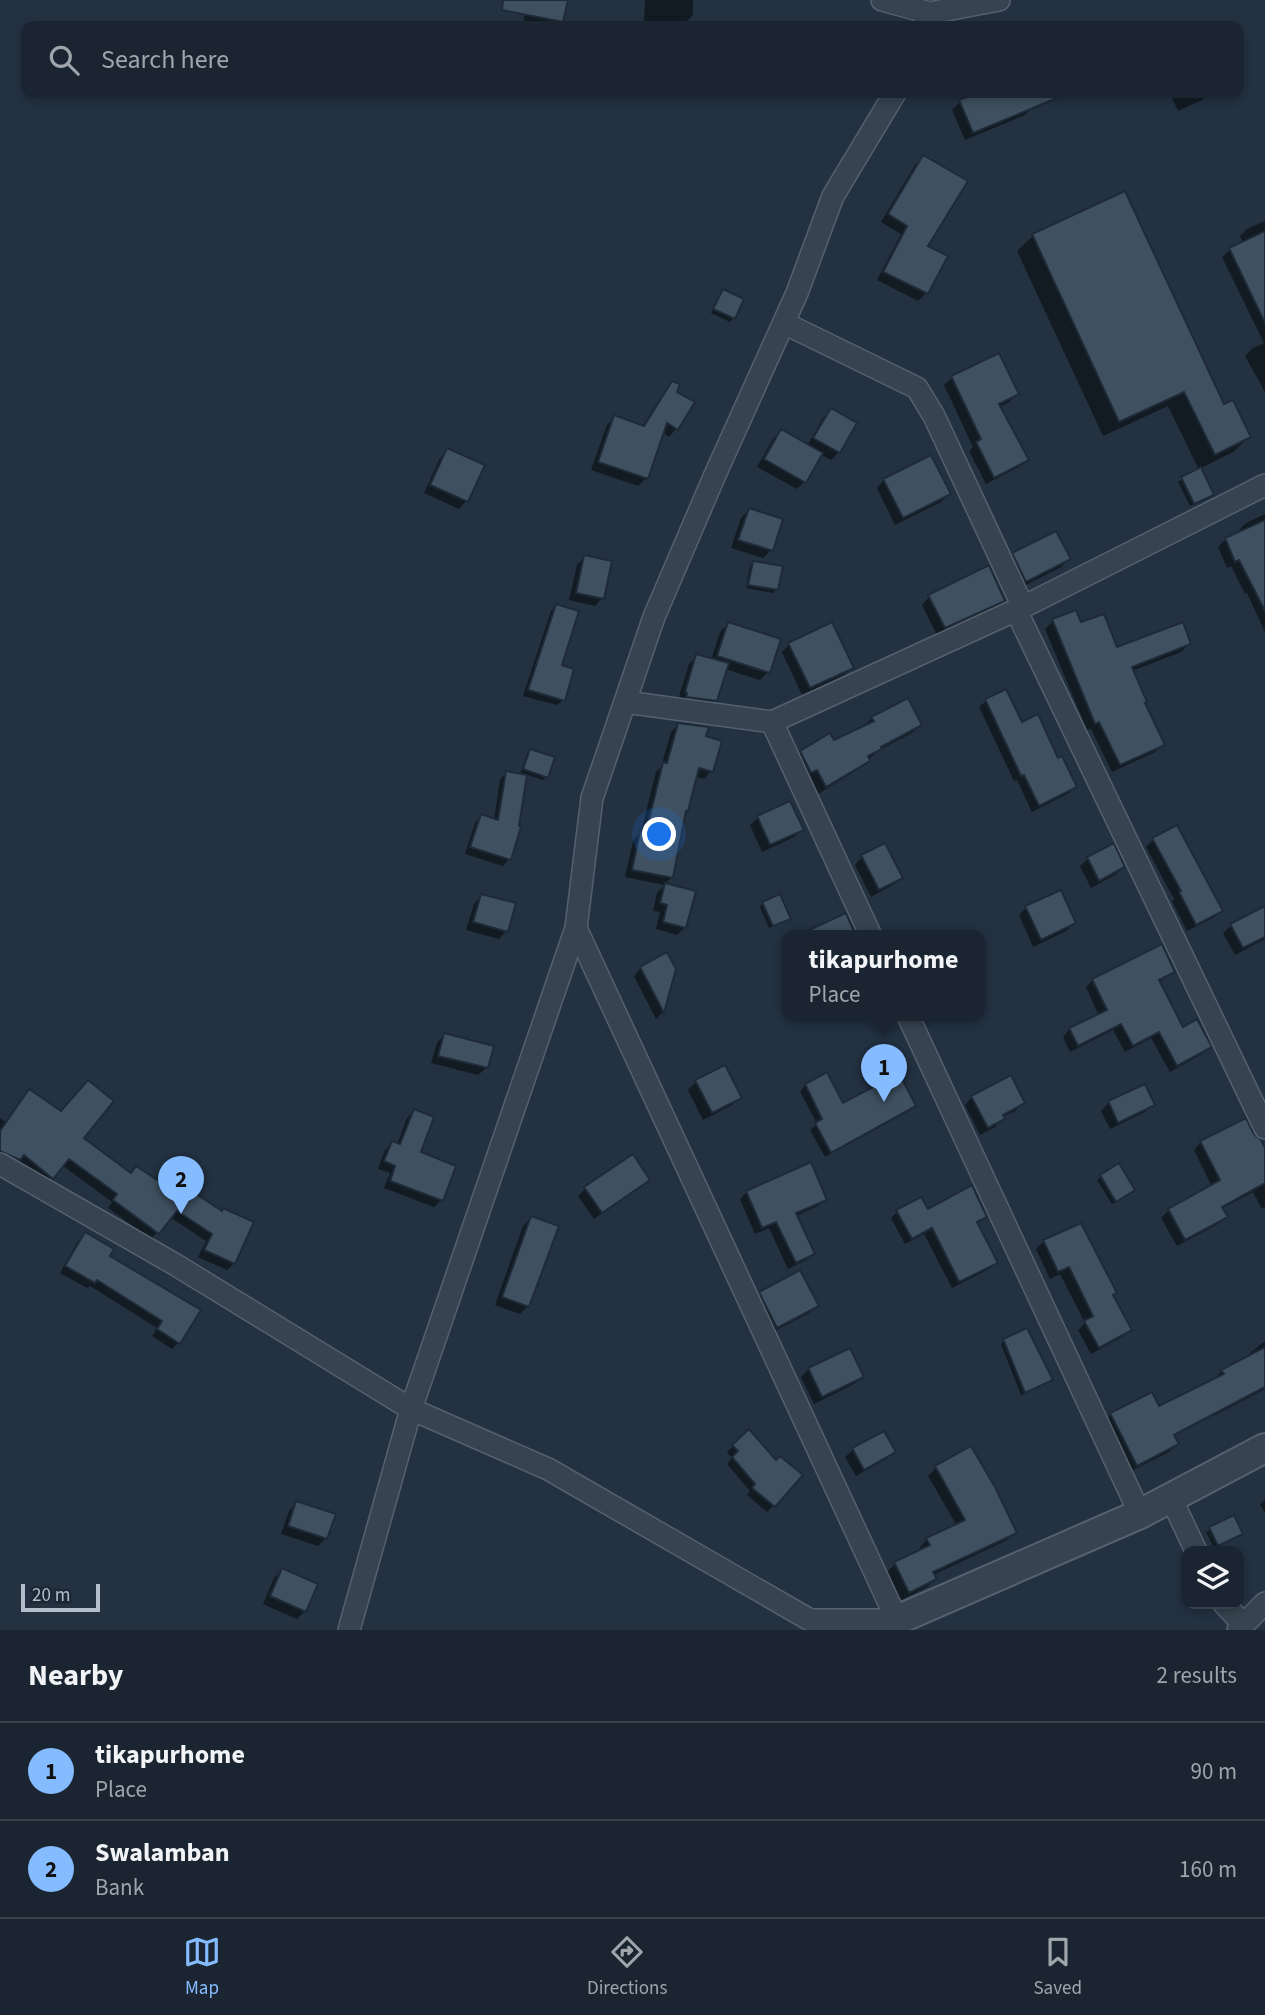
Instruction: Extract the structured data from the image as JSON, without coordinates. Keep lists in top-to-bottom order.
{
  "scale_bar": "20 m",
  "page": {
    "search": "Search here",
    "popup": ["tikapurhome", "Place"],
    "pins": ["1", "2"],
    "scale": "20 m",
    "heading": ["Nearby", "2 results"],
    "list": [
      {
        "mark": "1",
        "name": "tikapurhome",
        "note": "Place",
        "value": "90 m"
      },
      {
        "mark": "2",
        "name": "Swalamban",
        "note": "Bank",
        "value": "160 m"
      }
    ],
    "nav": ["Map", "Directions", "Saved"]
  }
}
